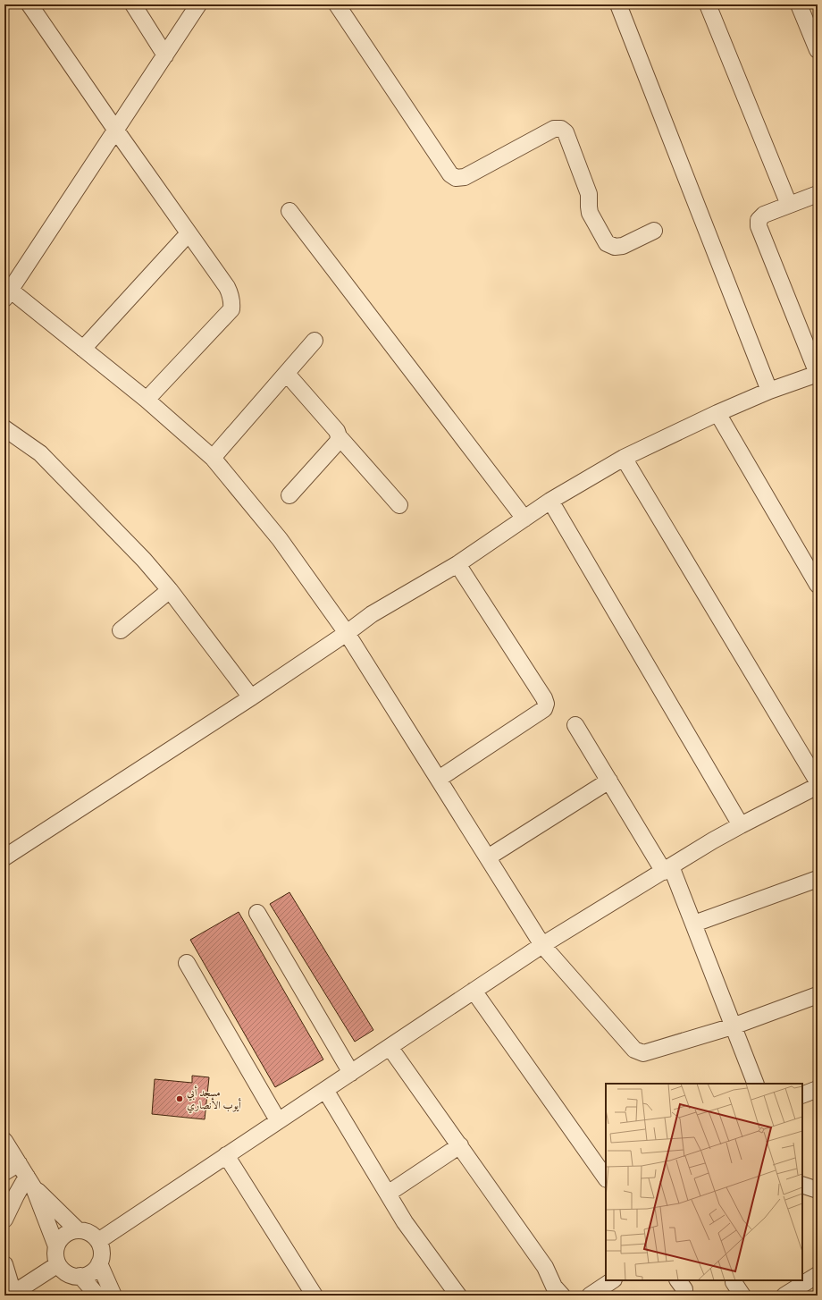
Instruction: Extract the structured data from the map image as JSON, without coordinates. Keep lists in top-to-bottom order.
{
  "places": ["مسجد أبي أيوب الأنصاري"]
}
